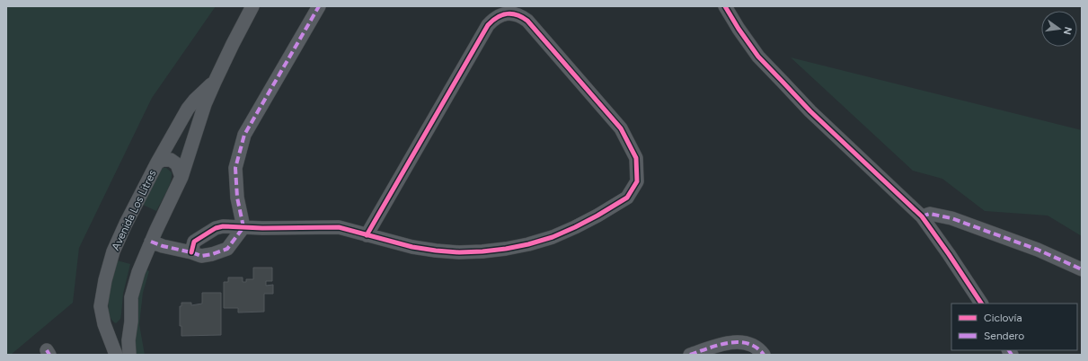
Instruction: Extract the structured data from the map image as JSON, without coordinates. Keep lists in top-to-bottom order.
{
  "streets": {
    "street": ["Avenida Los Litres"]
  },
  "legend": ["Ciclovía", "Sendero"],
  "north": "right"
}
